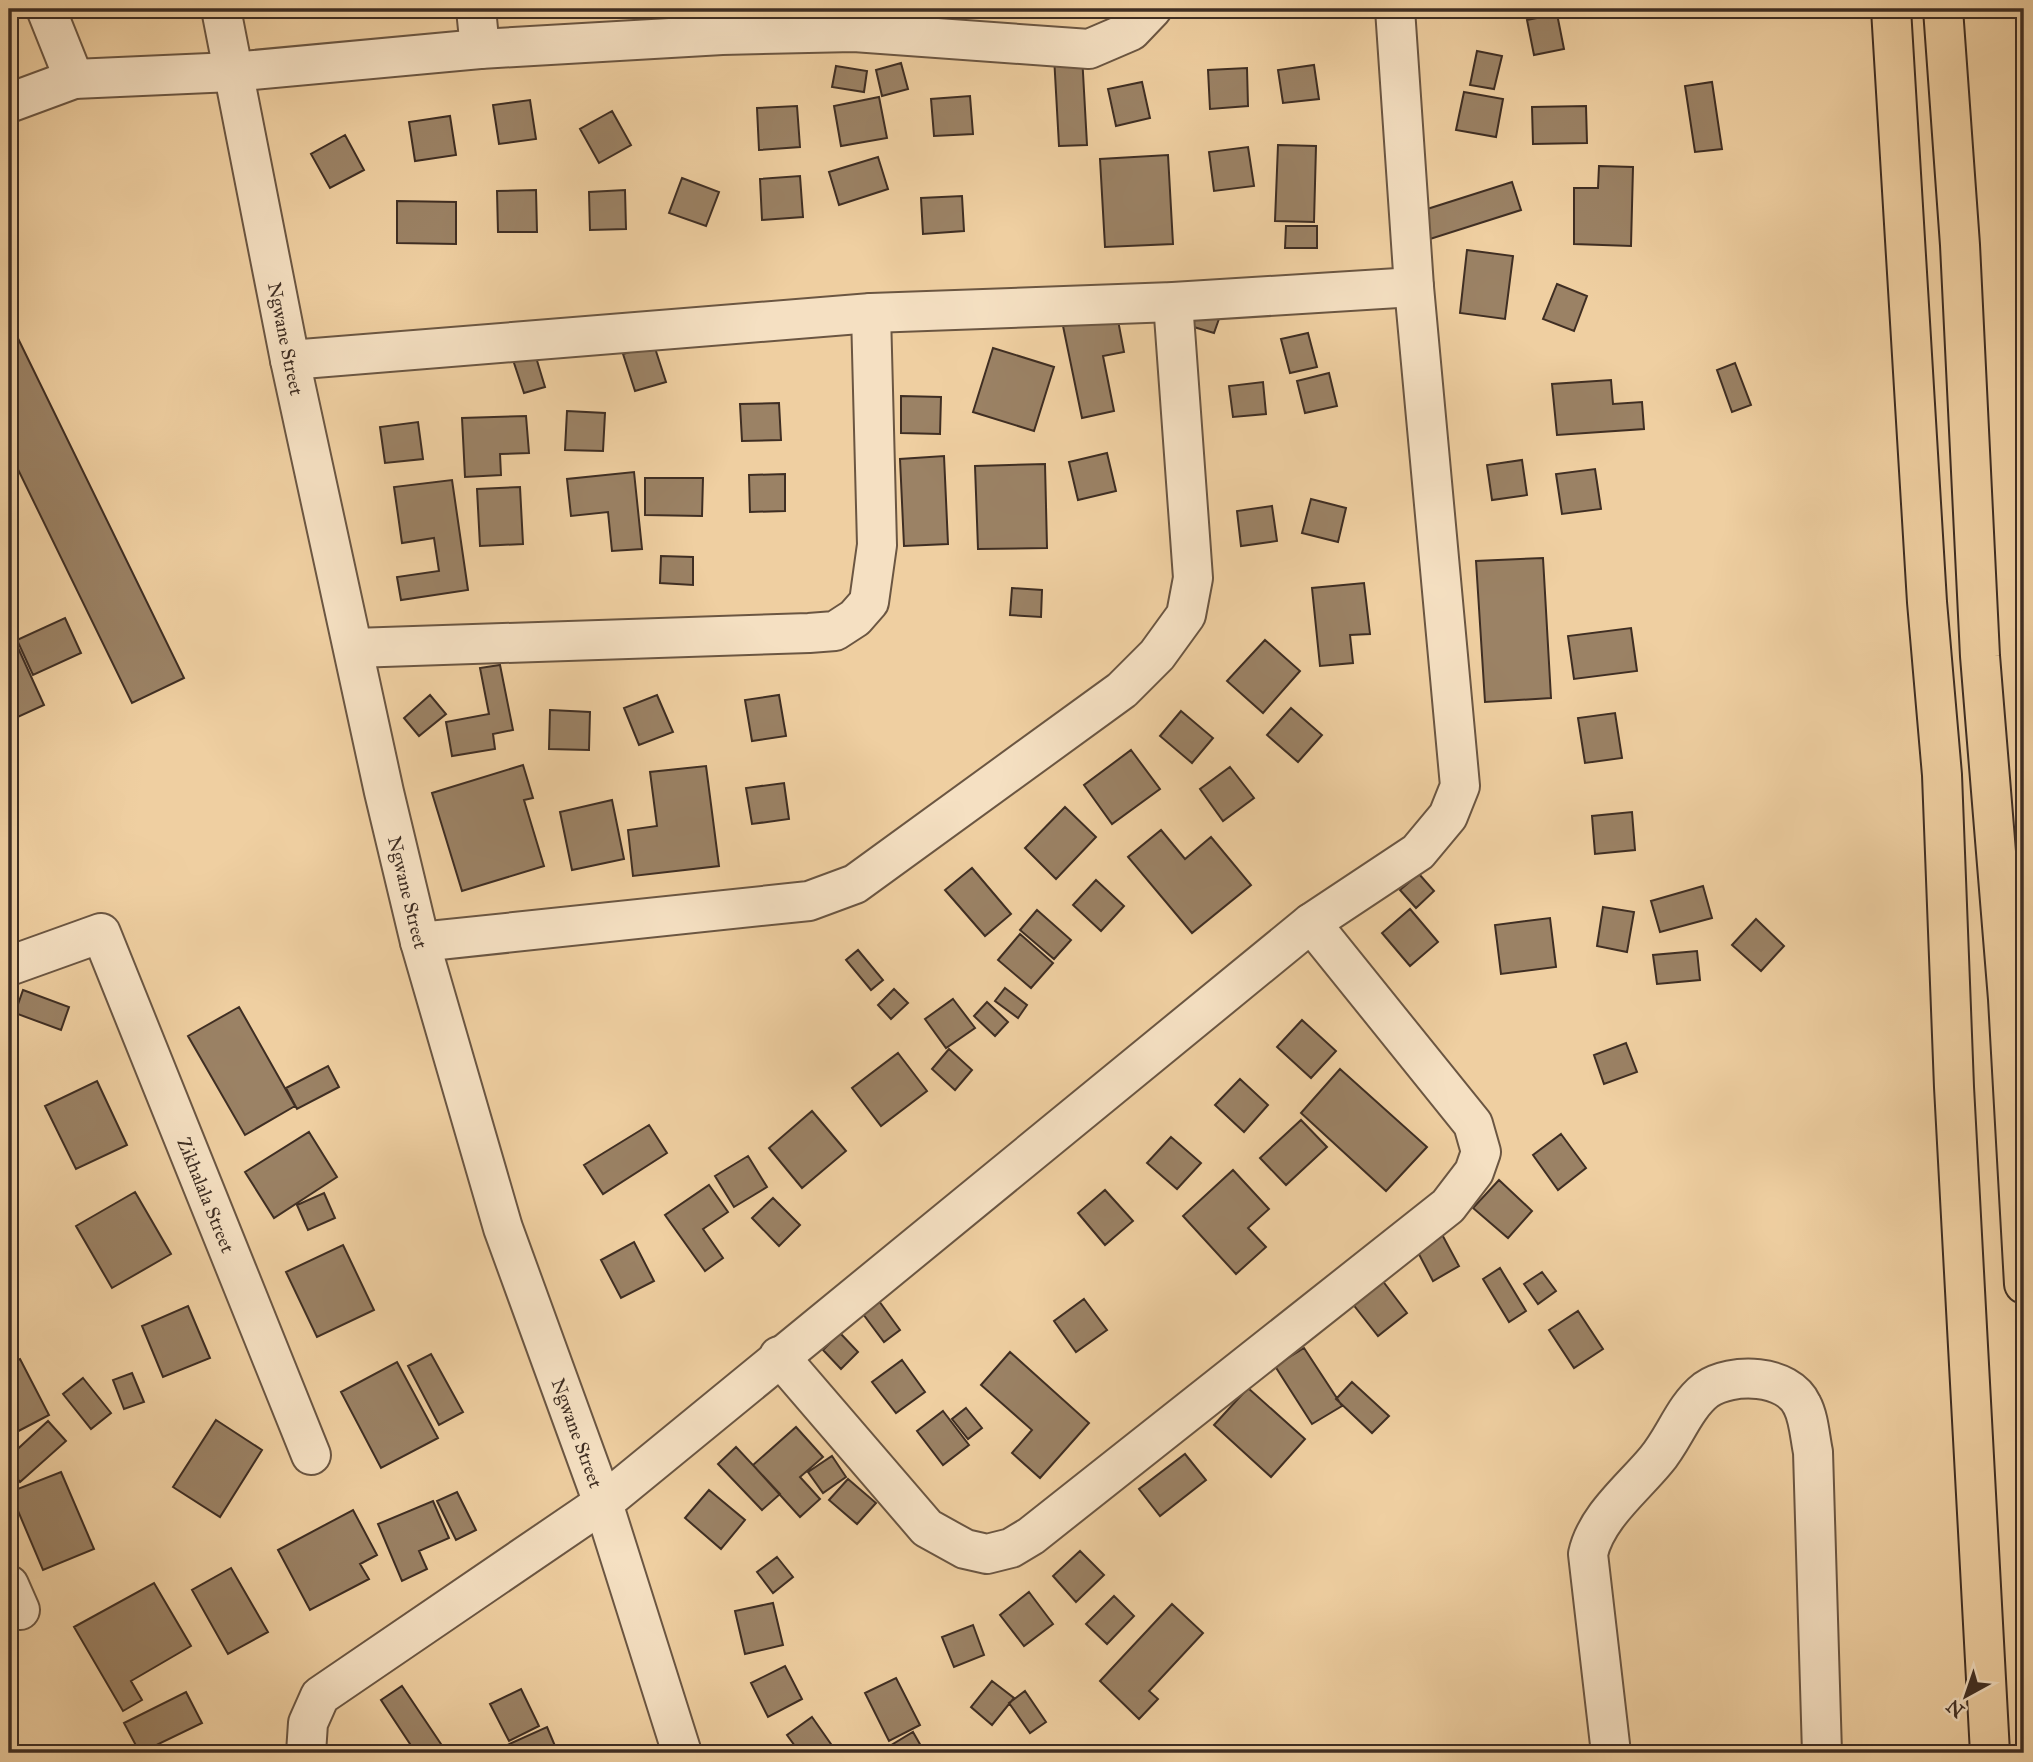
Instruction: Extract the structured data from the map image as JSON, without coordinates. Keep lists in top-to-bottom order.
{
  "streets": {
    "street": ["Ngwane Street", "Zikhalala Street"]
  },
  "north": "bottom left"
}
